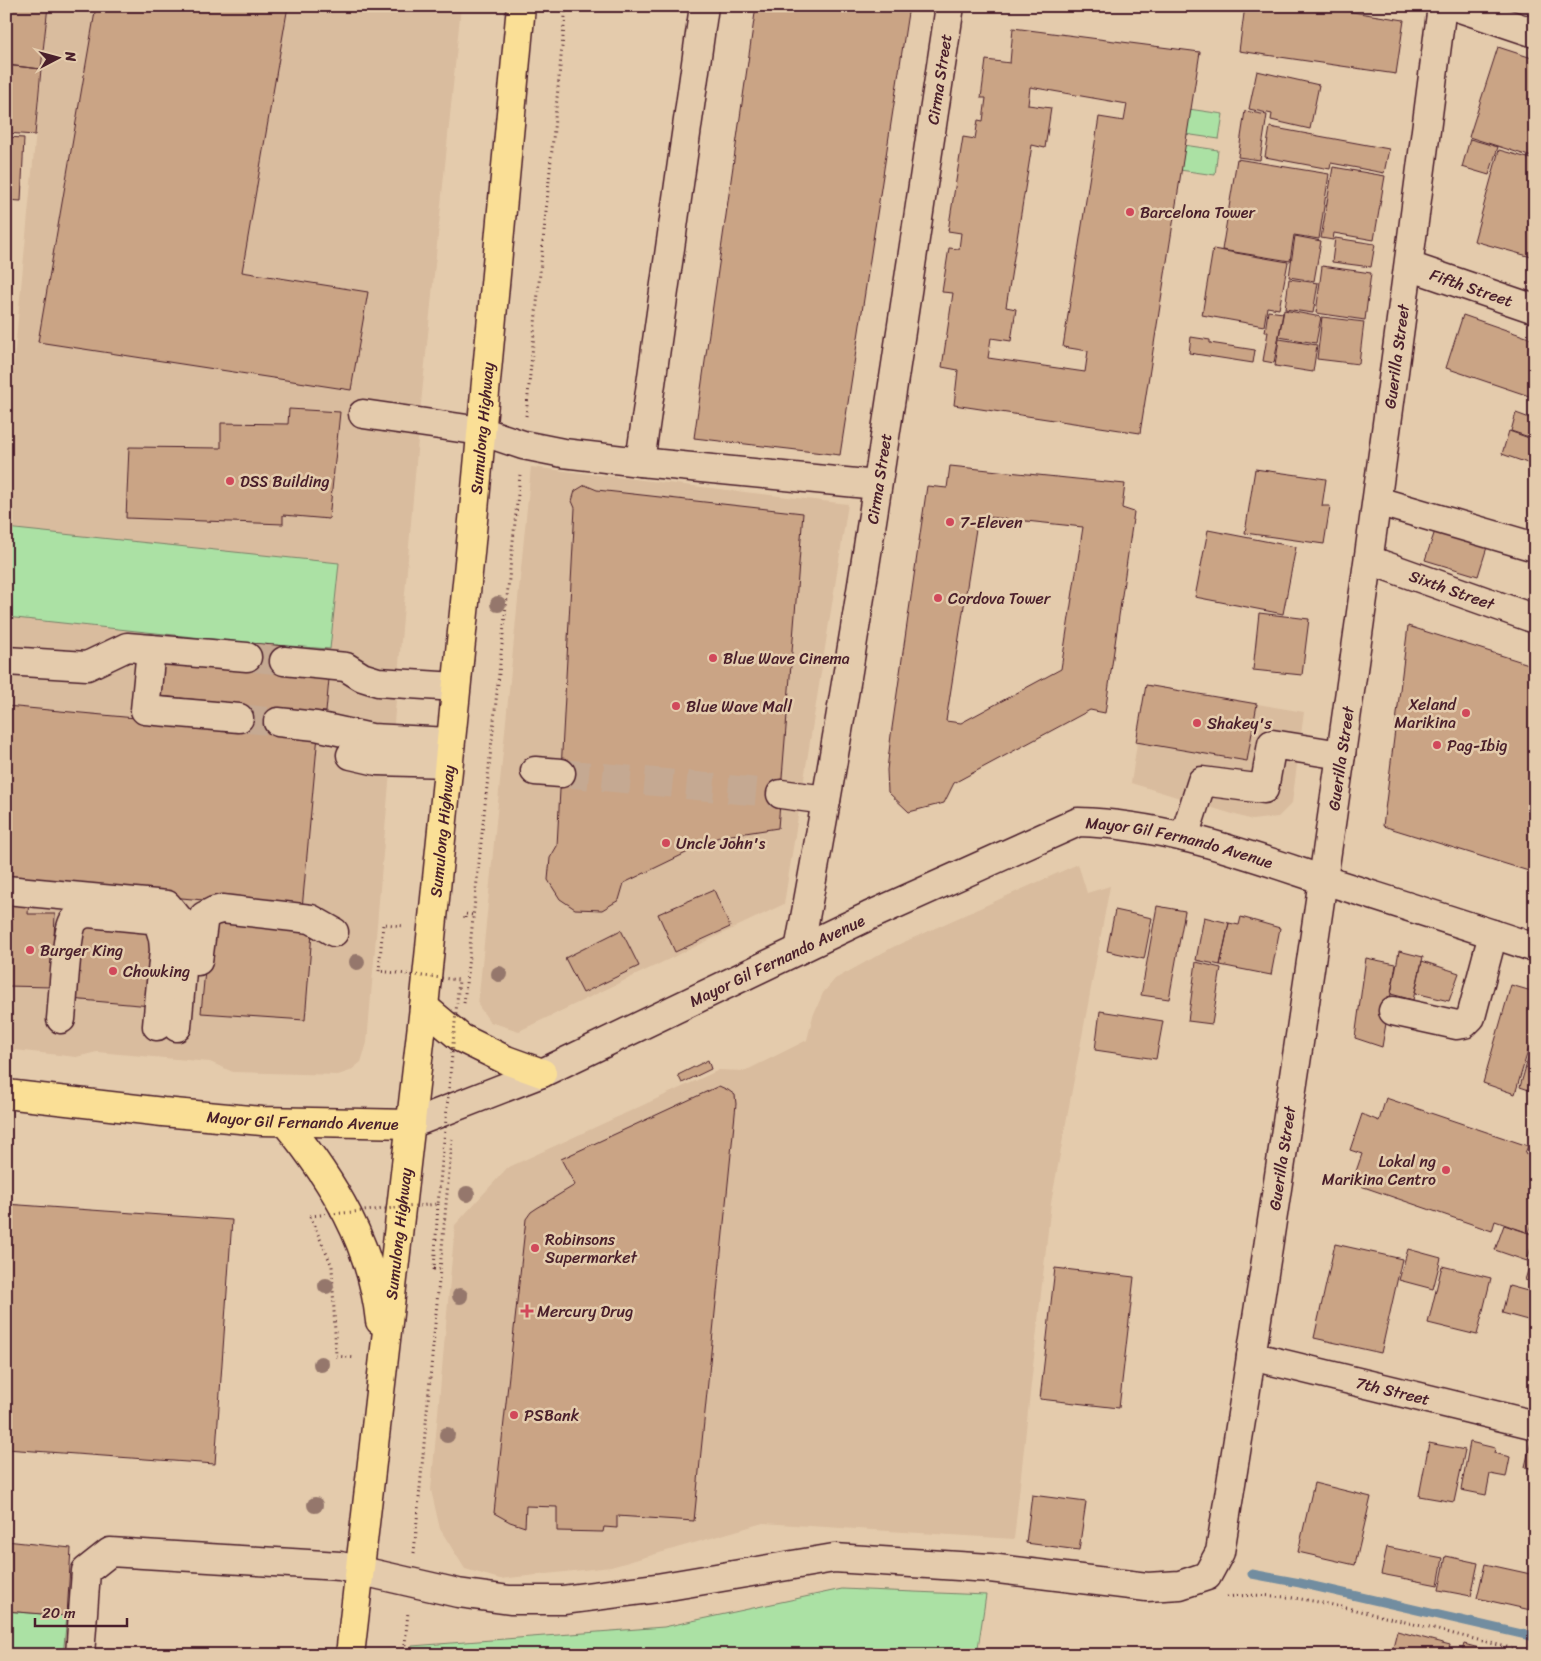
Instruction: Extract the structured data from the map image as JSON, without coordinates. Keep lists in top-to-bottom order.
{
  "streets": {
    "main road": ["Sumulong Highway", "Mayor Gil Fernando Avenue"],
    "street": [
      "Cirma Street",
      "Fifth Street",
      "Guerilla Street",
      "Sixth Street",
      "7th Street"
    ]
  },
  "crossings": [
    ["Cirma Street", "Mayor Gil Fernando Avenue"],
    ["Fifth Street", "Guerilla Street"],
    ["Guerilla Street", "Sumulong Highway"],
    ["Guerilla Street", "Sixth Street"],
    ["Guerilla Street", "Mayor Gil Fernando Avenue"],
    ["Guerilla Street", "7th Street"],
    ["Sumulong Highway", "Mayor Gil Fernando Avenue"]
  ],
  "places": {
    "other": [
      "Barcelona Tower",
      "DSS Building",
      "7-Eleven",
      "Cordova Tower",
      "Blue Wave Cinema",
      "Blue Wave Mall",
      "Xeland Marikina",
      "Shakey's",
      "Pag-Ibig",
      "Uncle John's",
      "Burger King",
      "Chowking",
      "Lokal ng Marikina Centro",
      "Robinsons Supermarket",
      "PSBank"
    ],
    "health": ["Mercury Drug"]
  },
  "scale_bar": "20 m",
  "north": "right"
}
